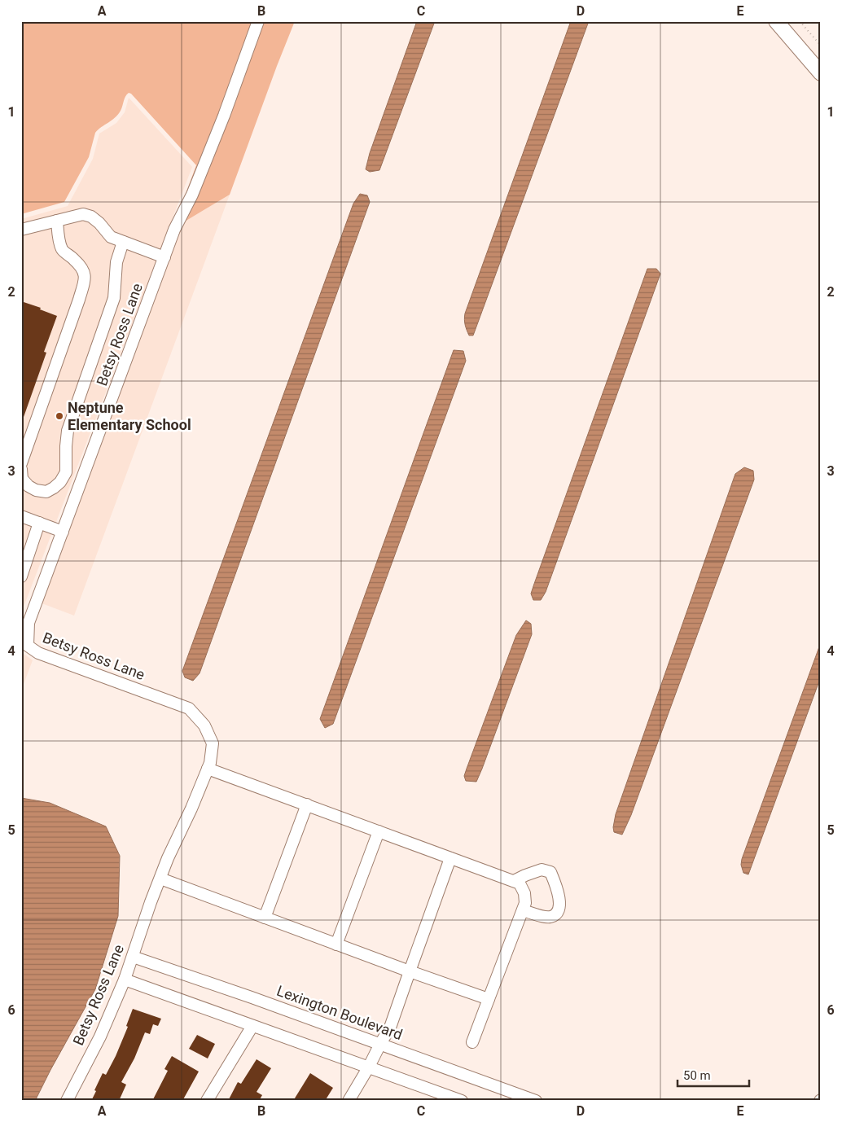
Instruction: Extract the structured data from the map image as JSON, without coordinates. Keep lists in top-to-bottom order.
{
  "streets": {
    "street": ["Betsy Ross Lane", "Lexington Boulevard"]
  },
  "crossings": [
    ["Betsy Ross Lane", "Lexington Boulevard"]
  ],
  "places": ["Neptune Elementary School"],
  "scale_bar": "50 m",
  "grid": {
    "columns": [
      "A",
      "B",
      "C",
      "D",
      "E"
    ],
    "rows": [
      "1",
      "2",
      "3",
      "4",
      "5",
      "6"
    ]
  }
}
